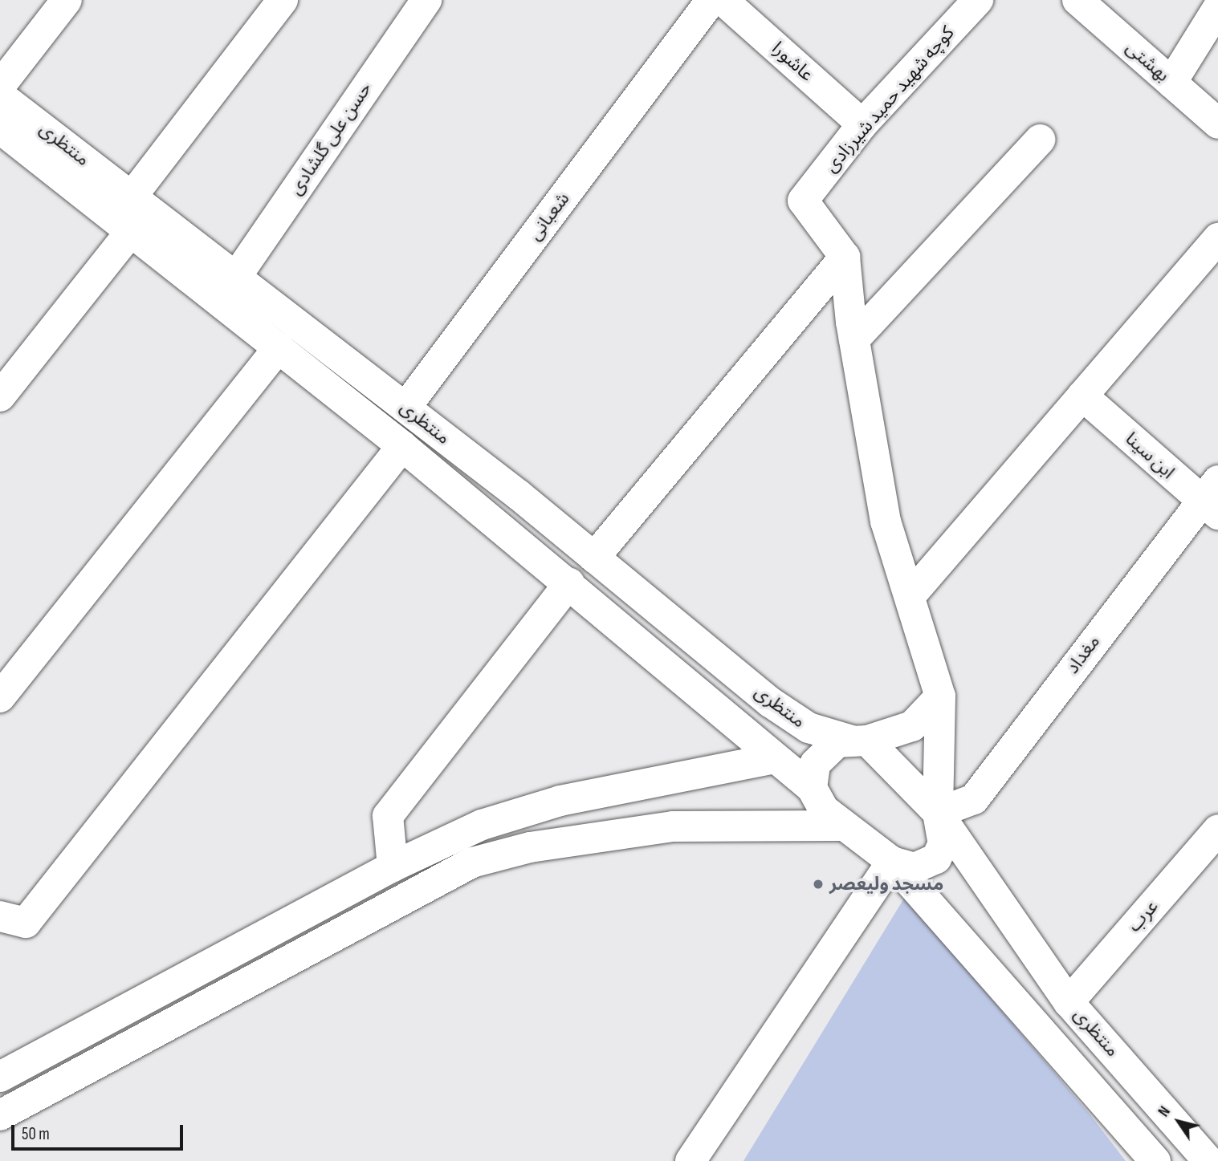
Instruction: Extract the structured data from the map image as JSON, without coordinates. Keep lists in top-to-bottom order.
{
  "streets": {
    "street": [
      "عاشورا",
      "بهشتی",
      "کوچه شهید حمید شیرزادی",
      "حسن علی گلشادی",
      "منتظری",
      "شعبانی",
      "ابن سینا",
      "مغداد",
      "عرب"
    ]
  },
  "crossings": [
    ["عاشورا", "کوچه شهید حمید شیرزادی"],
    ["حسن علی گلشادی", "منتظری"],
    ["منتظری", "شعبانی"],
    ["منتظری", "مغداد"],
    ["منتظری", "عرب"],
    ["ابن سینا", "مغداد"]
  ],
  "places": ["مسجد ولیعصر"],
  "scale_bar": "50 m",
  "north": "top left"
}
